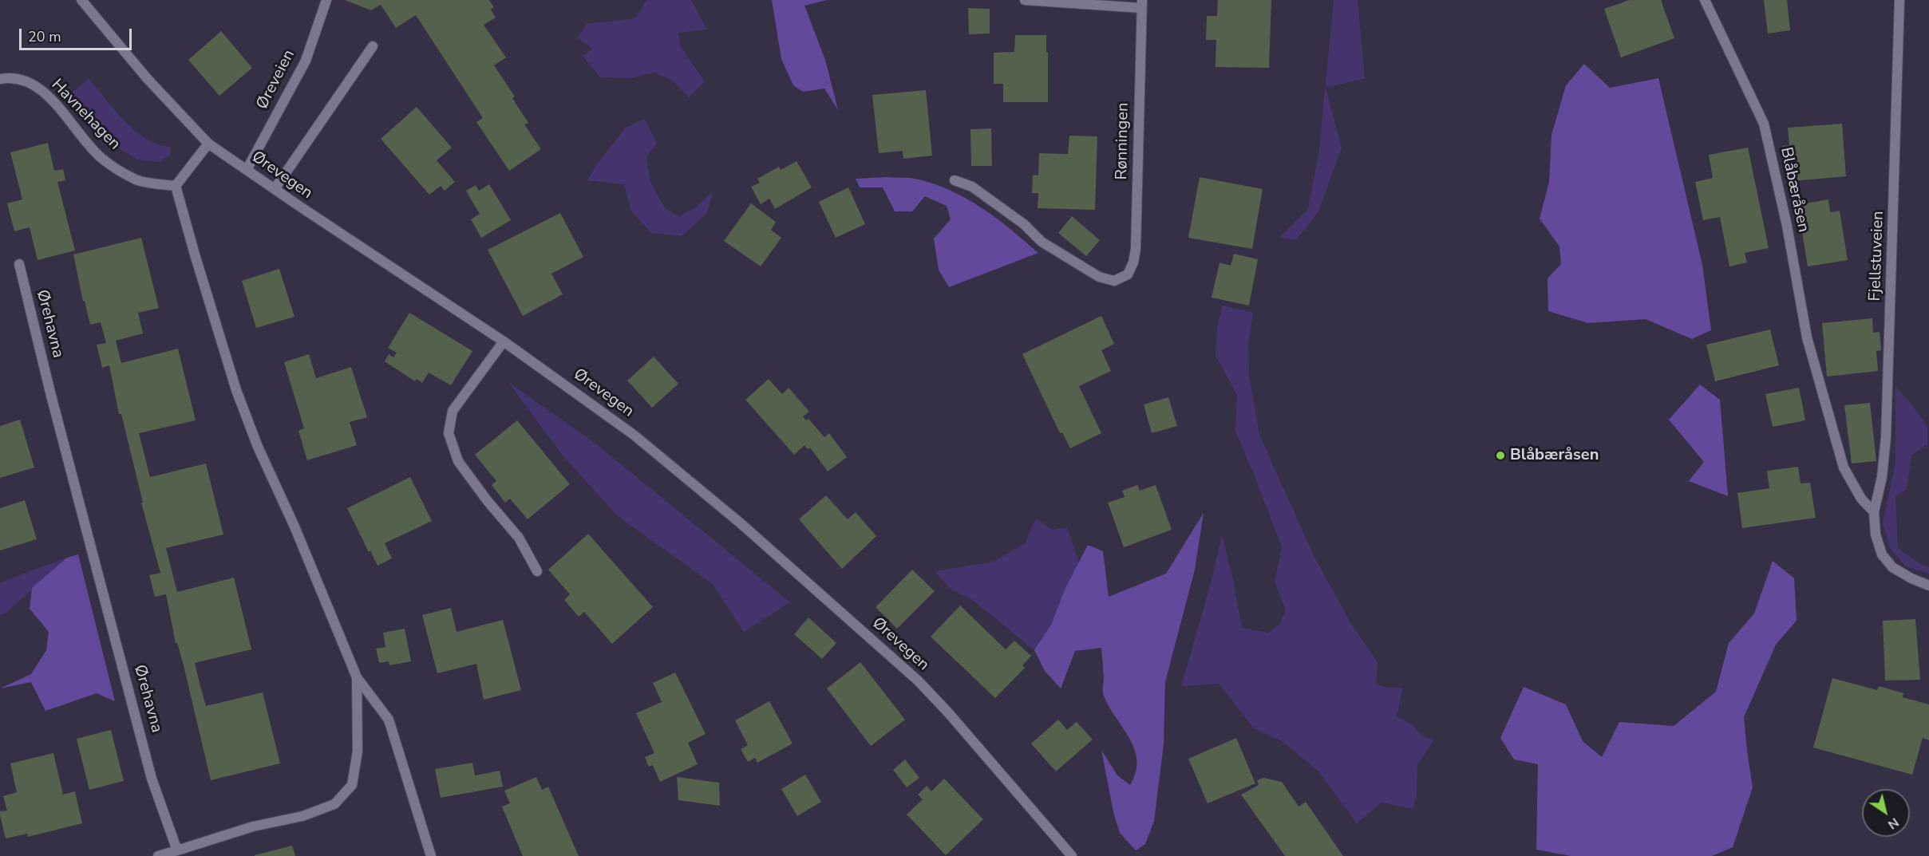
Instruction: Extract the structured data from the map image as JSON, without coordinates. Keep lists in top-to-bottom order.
{
  "streets": {
    "street": [
      "Øreveien",
      "Havnehagen",
      "Rønningen",
      "Ørevegen",
      "Blåbæråsen",
      "Fjellstuveien",
      "Ørehavna"
    ]
  },
  "crossings": [
    ["Øreveien", "Ørevegen"],
    ["Blåbæråsen", "Fjellstuveien"]
  ],
  "places": ["Blåbæråsen"],
  "scale_bar": "20 m",
  "north": "bottom right"
}
